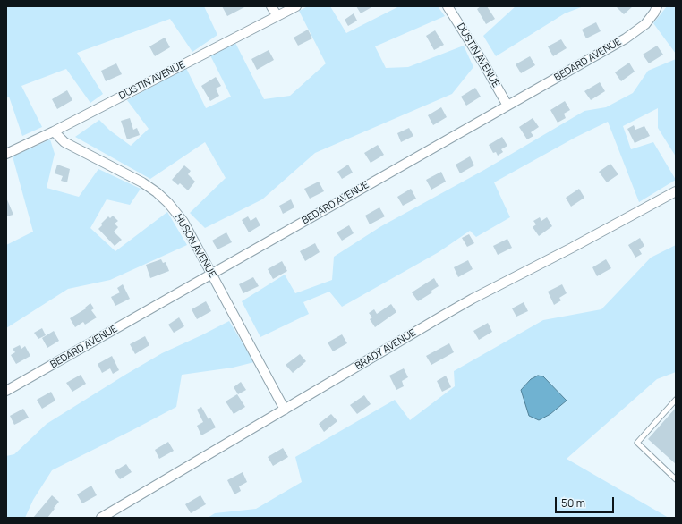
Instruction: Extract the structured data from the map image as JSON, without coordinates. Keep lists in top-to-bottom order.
{
  "streets": {
    "street": [
      "DUSTIN AVENUE",
      "BEDARD AVENUE",
      "HUSON AVENUE",
      "BRADY AVENUE"
    ]
  },
  "crossings": [
    ["DUSTIN AVENUE", "BEDARD AVENUE"],
    ["DUSTIN AVENUE", "HUSON AVENUE"],
    ["BEDARD AVENUE", "HUSON AVENUE"],
    ["HUSON AVENUE", "BRADY AVENUE"]
  ],
  "scale_bar": "50 m"
}
